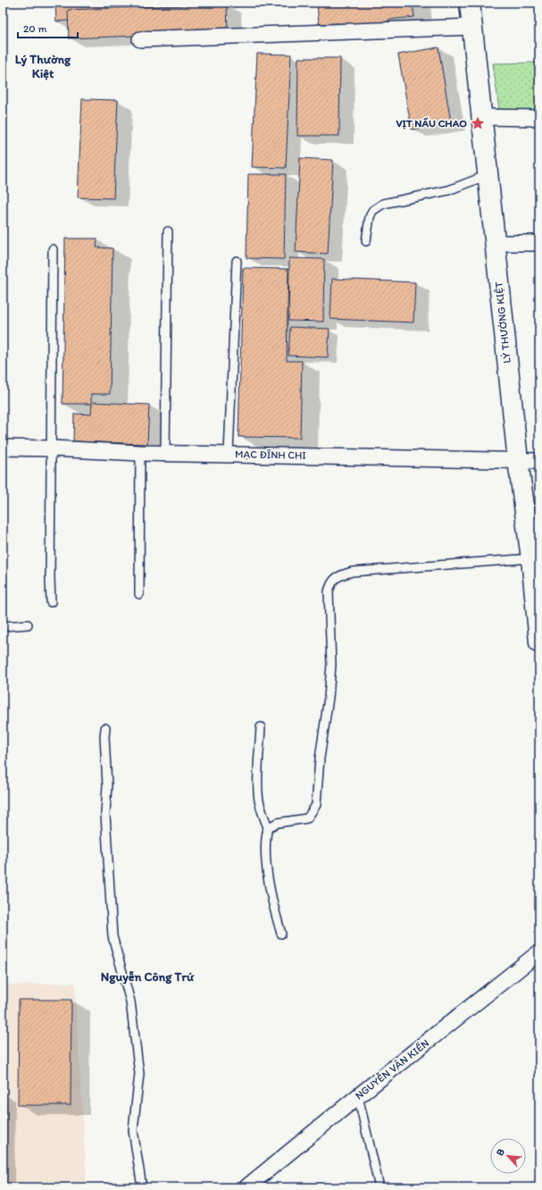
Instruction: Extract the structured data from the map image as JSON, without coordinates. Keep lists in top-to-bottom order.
{
  "streets": {
    "main road": ["LÝ THƯỜNG KIỆT"],
    "street": ["MẠC ĐĨNH CHI", "NGUYỄN VĂN KIẾN"]
  },
  "crossings": [
    ["LÝ THƯỜNG KIỆT", "MẠC ĐĨNH CHI"]
  ],
  "districts": ["Lý Thường Kiệt", "Nguyễn Công Trứ"],
  "places": {
    "place": ["VỊT NẤU CHAO"]
  },
  "scale_bar": "20 m",
  "north": "top left"
}
